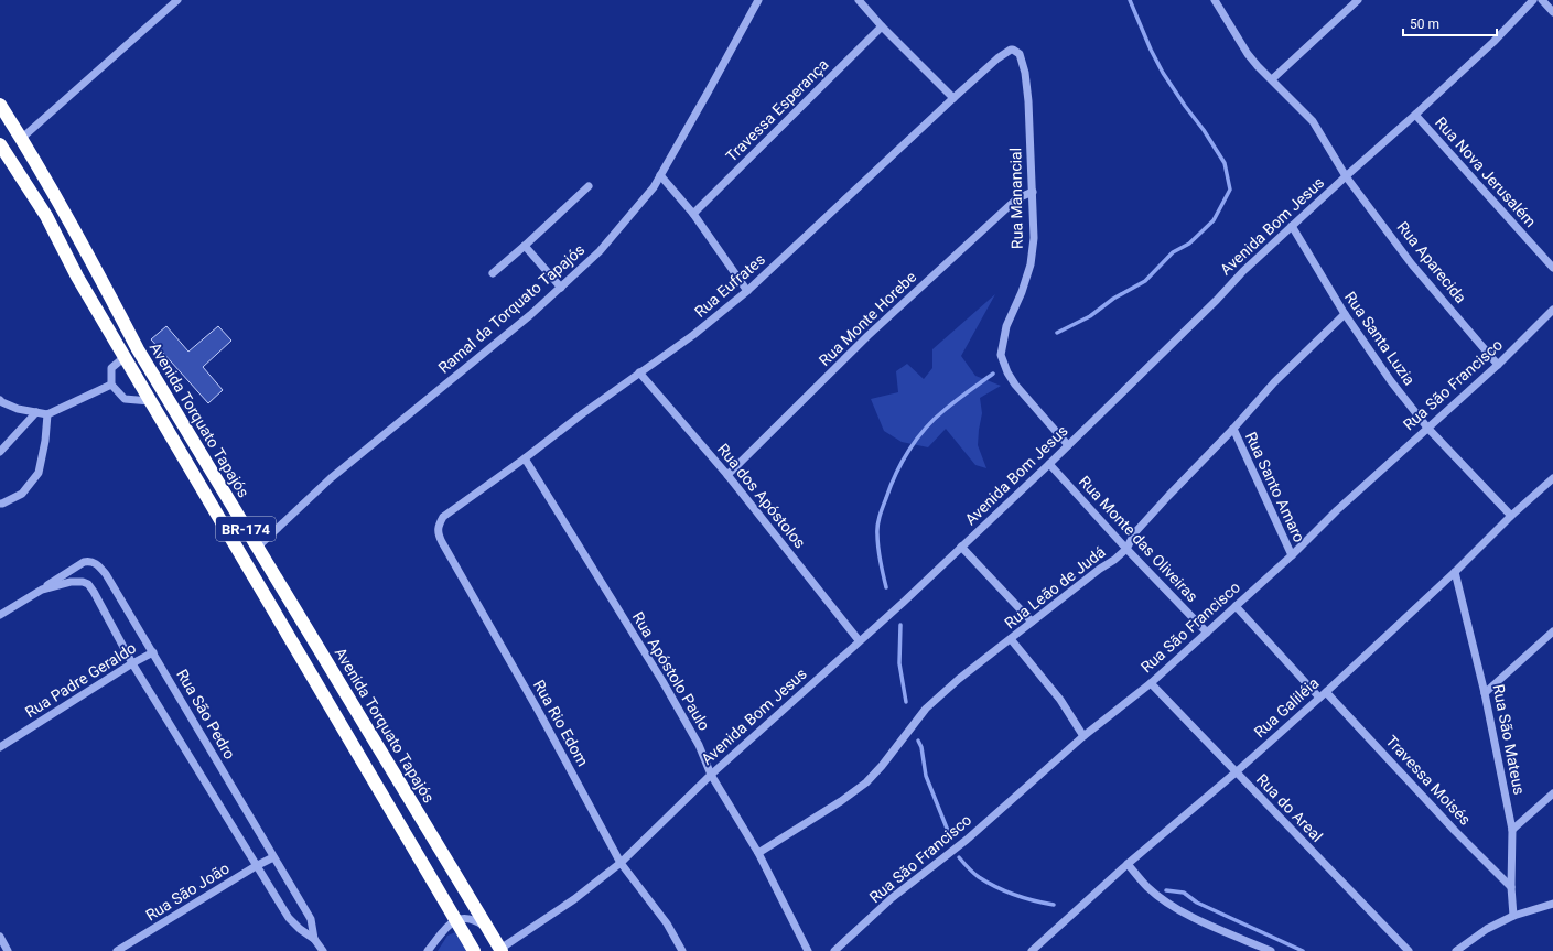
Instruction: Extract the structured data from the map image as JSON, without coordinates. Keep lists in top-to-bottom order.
{
  "streets": {
    "highway": ["Avenida Torquato Tapajós", "BR-174"],
    "street": [
      "Travessa Esperança",
      "Rua Nova Jerusalém",
      "Rua Manancial",
      "Avenida Bom Jesus",
      "Rua Aparecida",
      "Rua Eufrates",
      "Ramal da Torquato Tapajós",
      "Rua Monte Horebe",
      "Rua Santa Luzia",
      "Rua São Francisco",
      "Rua Santo Amaro",
      "Rua dos Apóstolos",
      "Rua Monte das Oliveiras",
      "Rua Leão de Judá",
      "Rua Apóstolo Paulo",
      "Rua Padre Geraldo",
      "Rua Galiléia",
      "Rua São Pedro",
      "Rua Rio Edom",
      "Rua São Mateus",
      "Travessa Moisés",
      "Rua do Areal",
      "Rua São João"
    ]
  },
  "crossings": [
    ["Rua Nova Jerusalém", "Avenida Bom Jesus"],
    ["Rua Manancial", "Avenida Bom Jesus"],
    ["Rua Manancial", "Rua Eufrates"],
    ["Rua Manancial", "Rua Monte Horebe"],
    ["Avenida Bom Jesus", "Rua Aparecida"],
    ["Avenida Bom Jesus", "Rua Santa Luzia"],
    ["Avenida Bom Jesus", "Avenida Torquato Tapajós"],
    ["Avenida Bom Jesus", "Rua dos Apóstolos"],
    ["Avenida Bom Jesus", "Rua Monte das Oliveiras"],
    ["Avenida Bom Jesus", "Rua Apóstolo Paulo"],
    ["Avenida Bom Jesus", "Rua Rio Edom"],
    ["Rua Aparecida", "Rua São Francisco"],
    ["Rua Eufrates", "Rua dos Apóstolos"],
    ["Rua Eufrates", "Rua Apóstolo Paulo"],
    ["Rua Eufrates", "Rua Rio Edom"],
    ["Ramal da Torquato Tapajós", "Avenida Torquato Tapajós"],
    ["Rua Monte Horebe", "Rua dos Apóstolos"],
    ["Rua Santa Luzia", "Rua São Francisco"],
    ["Rua Santa Luzia", "Rua Leão de Judá"],
    ["Rua Santa Luzia", "Rua Galiléia"],
    ["Rua São Francisco", "Rua Santo Amaro"],
    ["Rua São Francisco", "Rua Monte das Oliveiras"],
    ["Rua São Francisco", "Rua do Areal"],
    ["Rua Santo Amaro", "Rua Leão de Judá"],
    ["Rua Monte das Oliveiras", "Rua Leão de Judá"],
    ["Rua Leão de Judá", "Rua Apóstolo Paulo"],
    ["Rua Padre Geraldo", "Rua São Pedro"],
    ["Rua Galiléia", "Rua São Mateus"],
    ["Rua Galiléia", "Travessa Moisés"],
    ["Rua Galiléia", "Rua do Areal"],
    ["Rua São Pedro", "Rua São João"],
    ["Rua São Mateus", "Travessa Moisés"]
  ],
  "scale_bar": "50 m"
}
